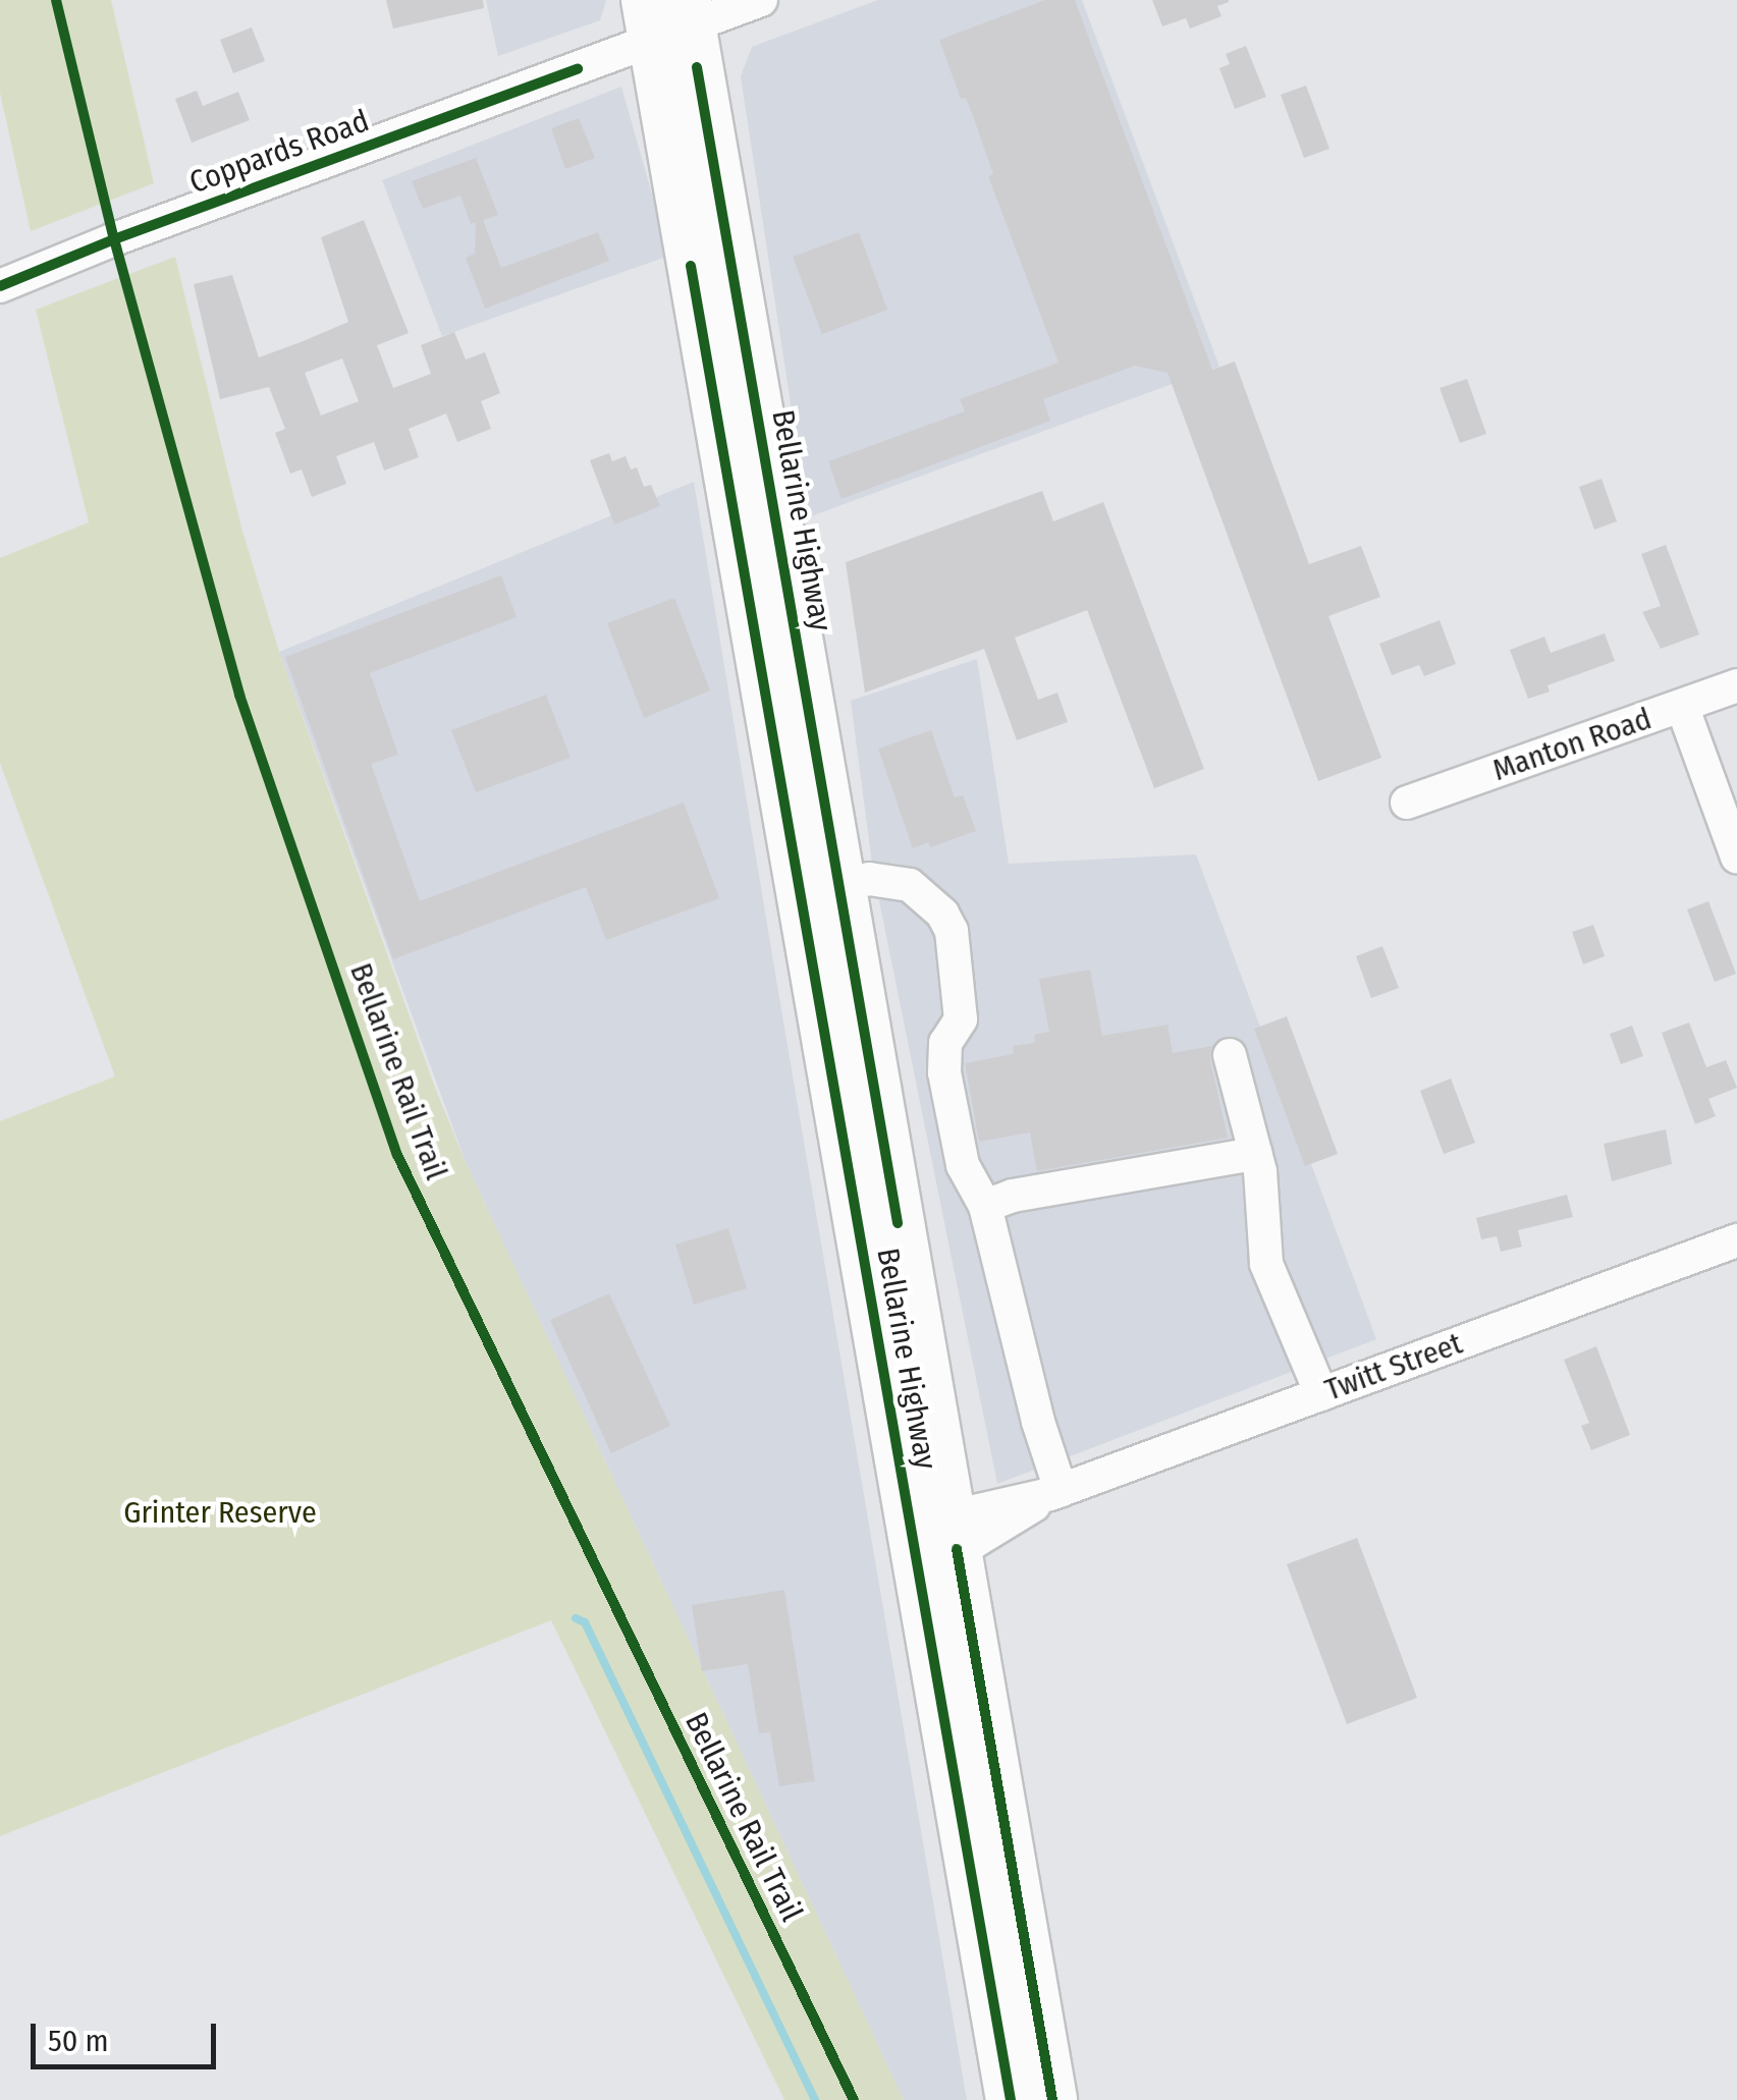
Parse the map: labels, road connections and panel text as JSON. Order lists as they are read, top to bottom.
{
  "streets": {
    "highway": ["Bellarine Highway"],
    "street": ["Coppards Road", "Manton Road", "Twitt Street"],
    "cycle path": ["Bellarine Rail Trail"]
  },
  "crossings": [
    ["Coppards Road", "Bellarine Highway"],
    ["Bellarine Highway", "Twitt Street"]
  ],
  "parks": ["Grinter Reserve"],
  "scale_bar": "50 m"
}
